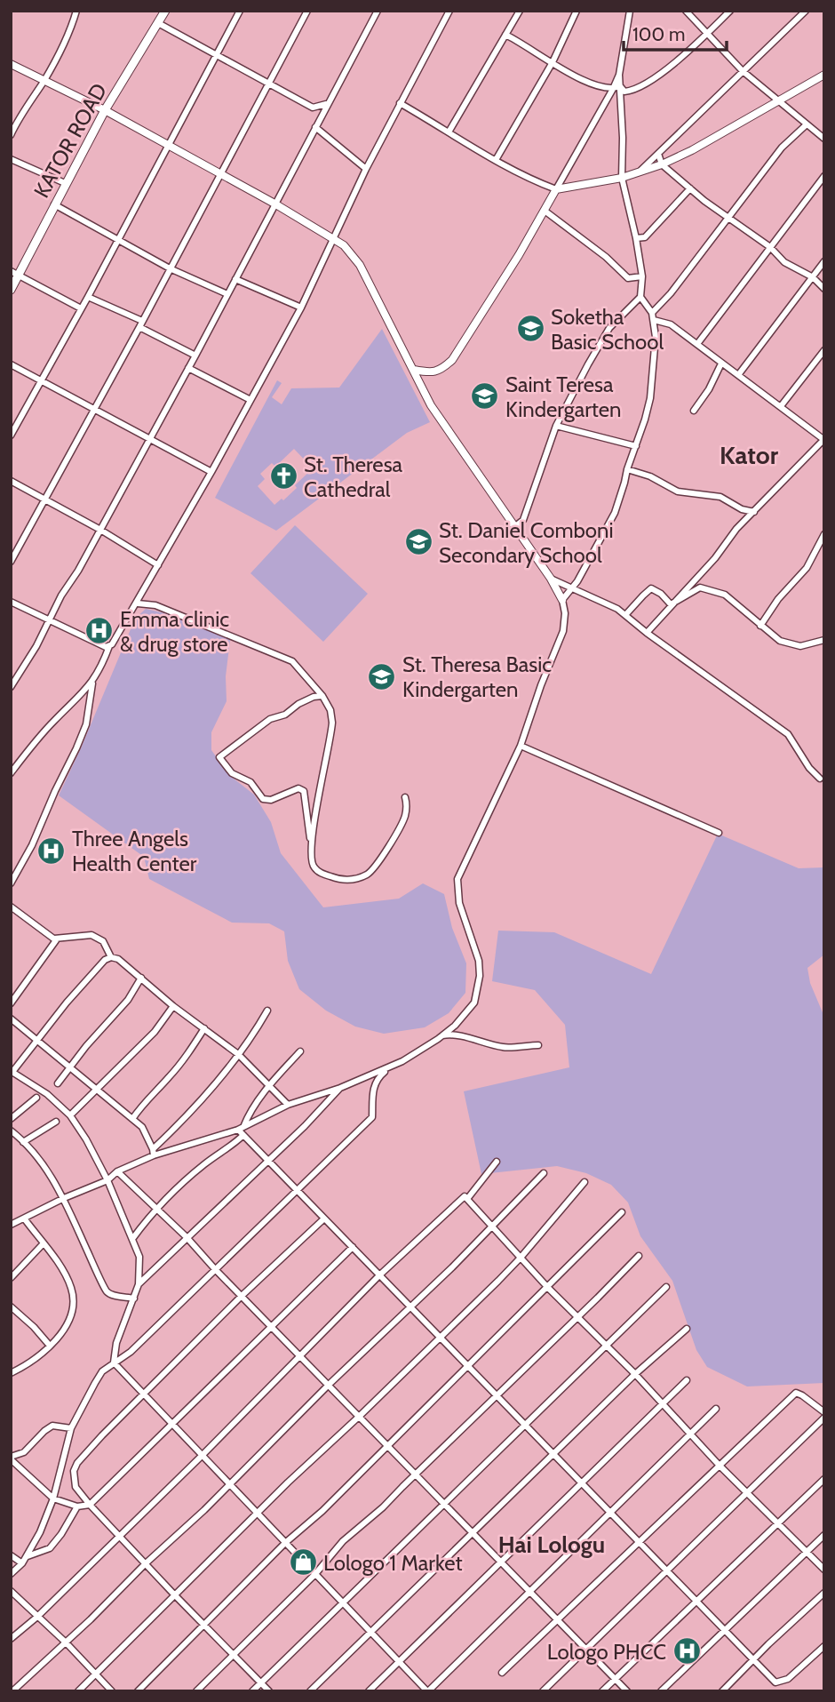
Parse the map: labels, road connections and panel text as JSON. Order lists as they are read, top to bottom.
{
  "streets": {
    "main road": ["KATOR ROAD"]
  },
  "districts": ["Kator", "Hai Lologu"],
  "places": {
    "school or university": [
      "Soketha Basic School",
      "Saint Teresa Kindergarten",
      "St. Daniel Comboni Secondary School",
      "St. Theresa Basic Kindergarten"
    ],
    "church": ["St. Theresa Cathedral"],
    "hospital": ["Emma clinic & drug store", "Three Angels Health Center", "Lologo PHCC"],
    "shop": ["Lologo 1 Market"]
  },
  "scale_bar": "100 m"
}
